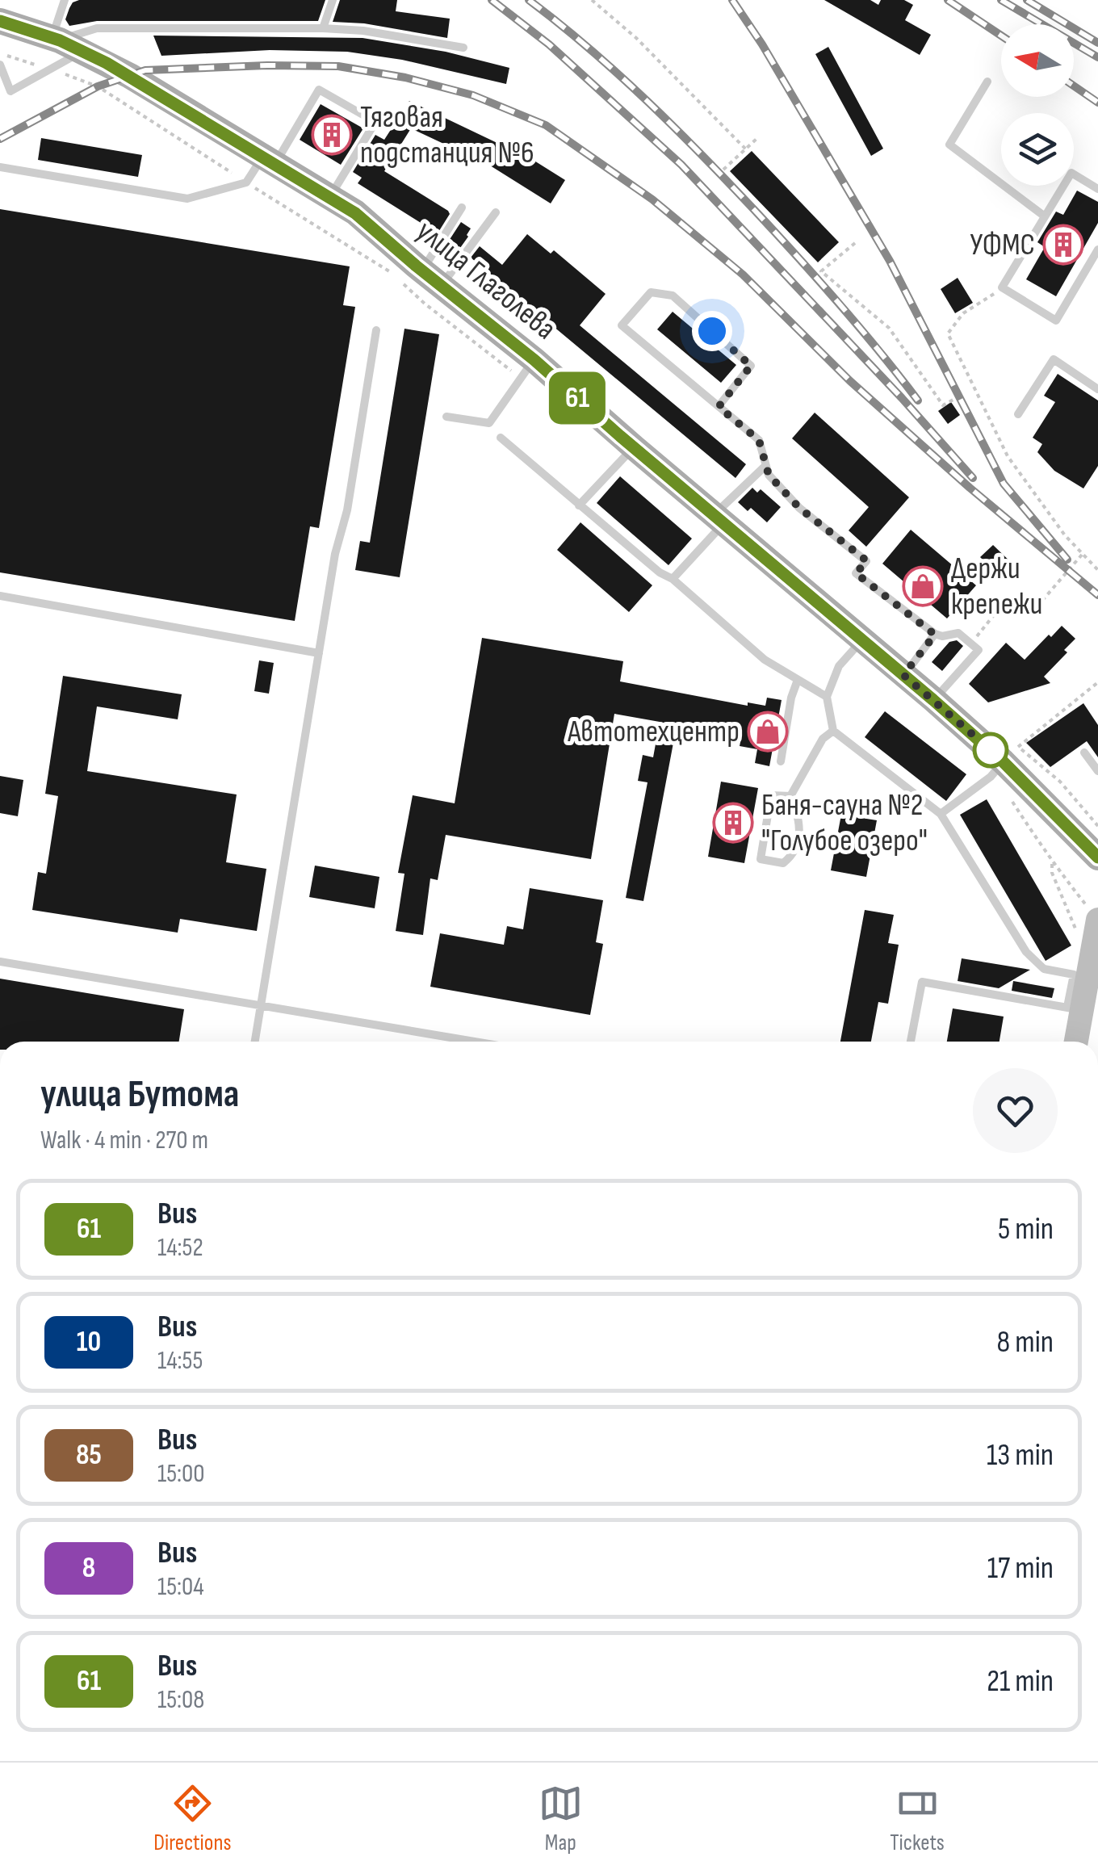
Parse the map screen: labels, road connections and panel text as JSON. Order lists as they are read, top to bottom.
{
  "streets": {
    "main road": ["улица Глаголева"]
  },
  "places": {
    "building": ["Тяговая подстанция №6", "УФМС", "Баня-сауна №2 \"Голубое озеро\""],
    "shop": ["Держи крепежи", "Автотехцентр"]
  },
  "lines": ["bus line 61"],
  "north": "left",
  "page": {
    "on_map": "61",
    "heading": ["улица Бутома", "Walk · 4 min · 270 m"],
    "list": [
      {
        "mark": "61",
        "name": "Bus",
        "note": "14:52",
        "value": "5 min"
      },
      {
        "mark": "10",
        "name": "Bus",
        "note": "14:55",
        "value": "8 min"
      },
      {
        "mark": "85",
        "name": "Bus",
        "note": "15:00",
        "value": "13 min"
      },
      {
        "mark": "8",
        "name": "Bus",
        "note": "15:04",
        "value": "17 min"
      },
      {
        "mark": "61",
        "name": "Bus",
        "note": "15:08",
        "value": "21 min"
      }
    ],
    "tabs": ["Directions", "Map", "Tickets"]
  }
}
